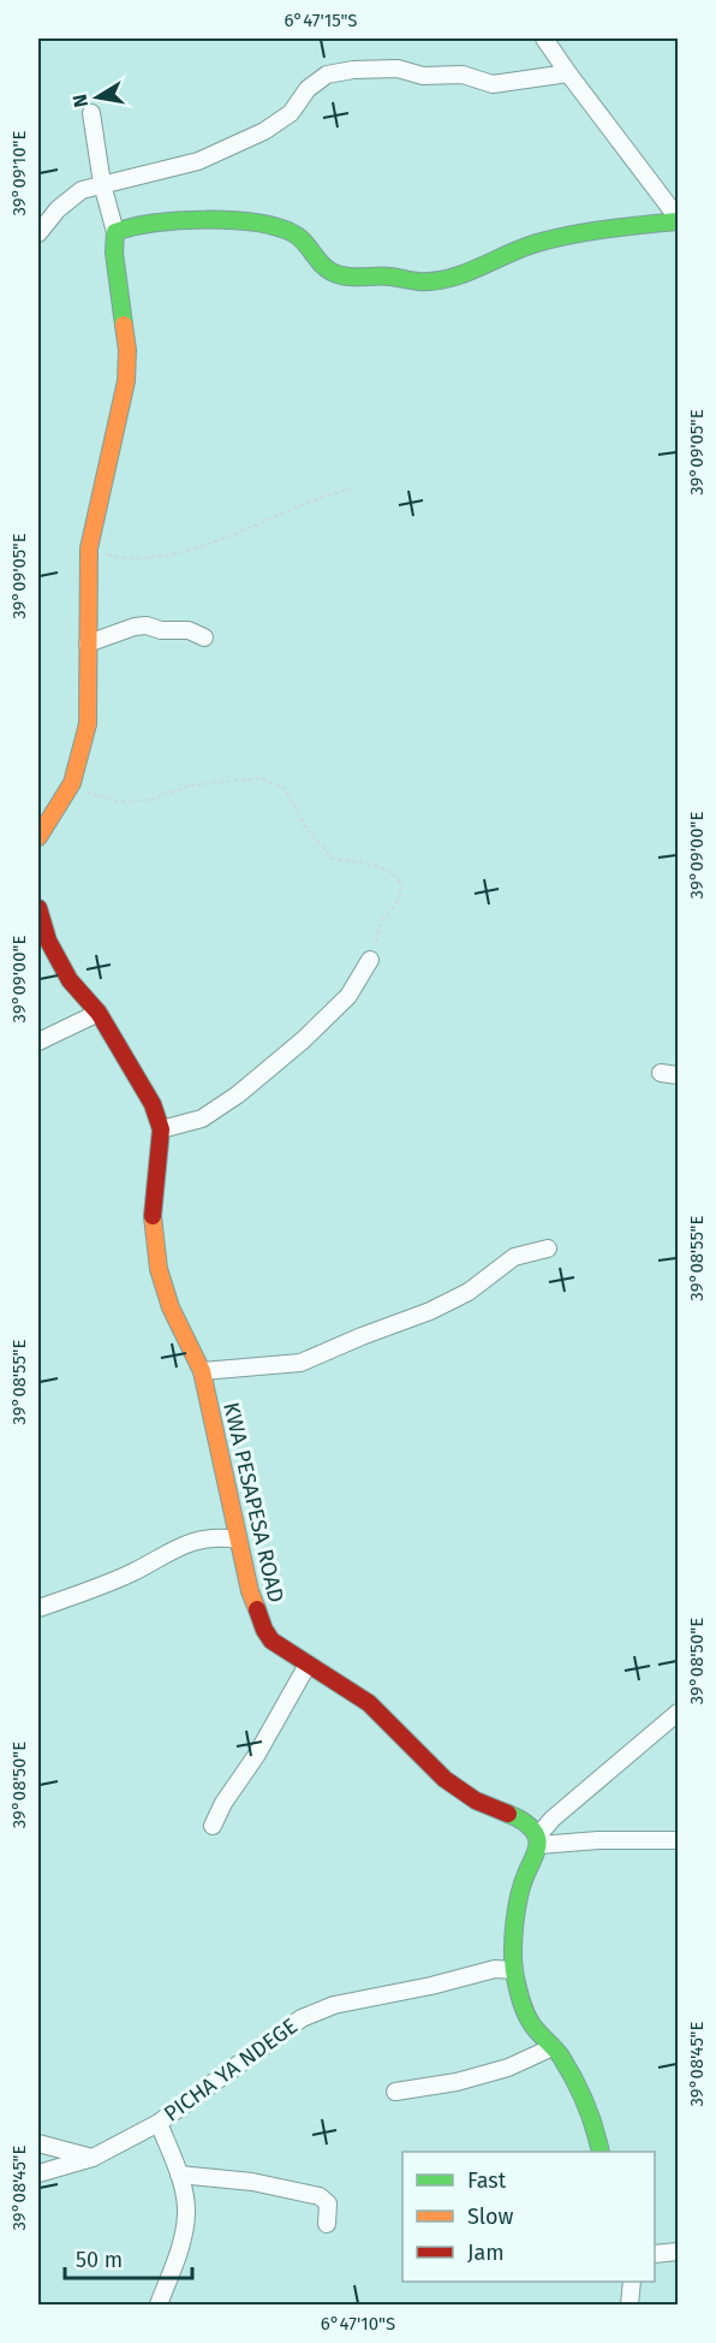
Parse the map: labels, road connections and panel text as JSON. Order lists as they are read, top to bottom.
{
  "streets": {
    "street": ["KWA PESAPESA ROAD", "PICHA YA NDEGE"]
  },
  "legend": ["Fast", "Slow", "Jam"],
  "scale_bar": "50 m",
  "north": "left",
  "coordinates": [
    "6°47'15\"S",
    "39°09'10\"E",
    "39°09'05\"E",
    "39°09'00\"E",
    "39°08'55\"E",
    "39°08'50\"E",
    "39°08'45\"E",
    "6°47'10\"S"
  ]
}
